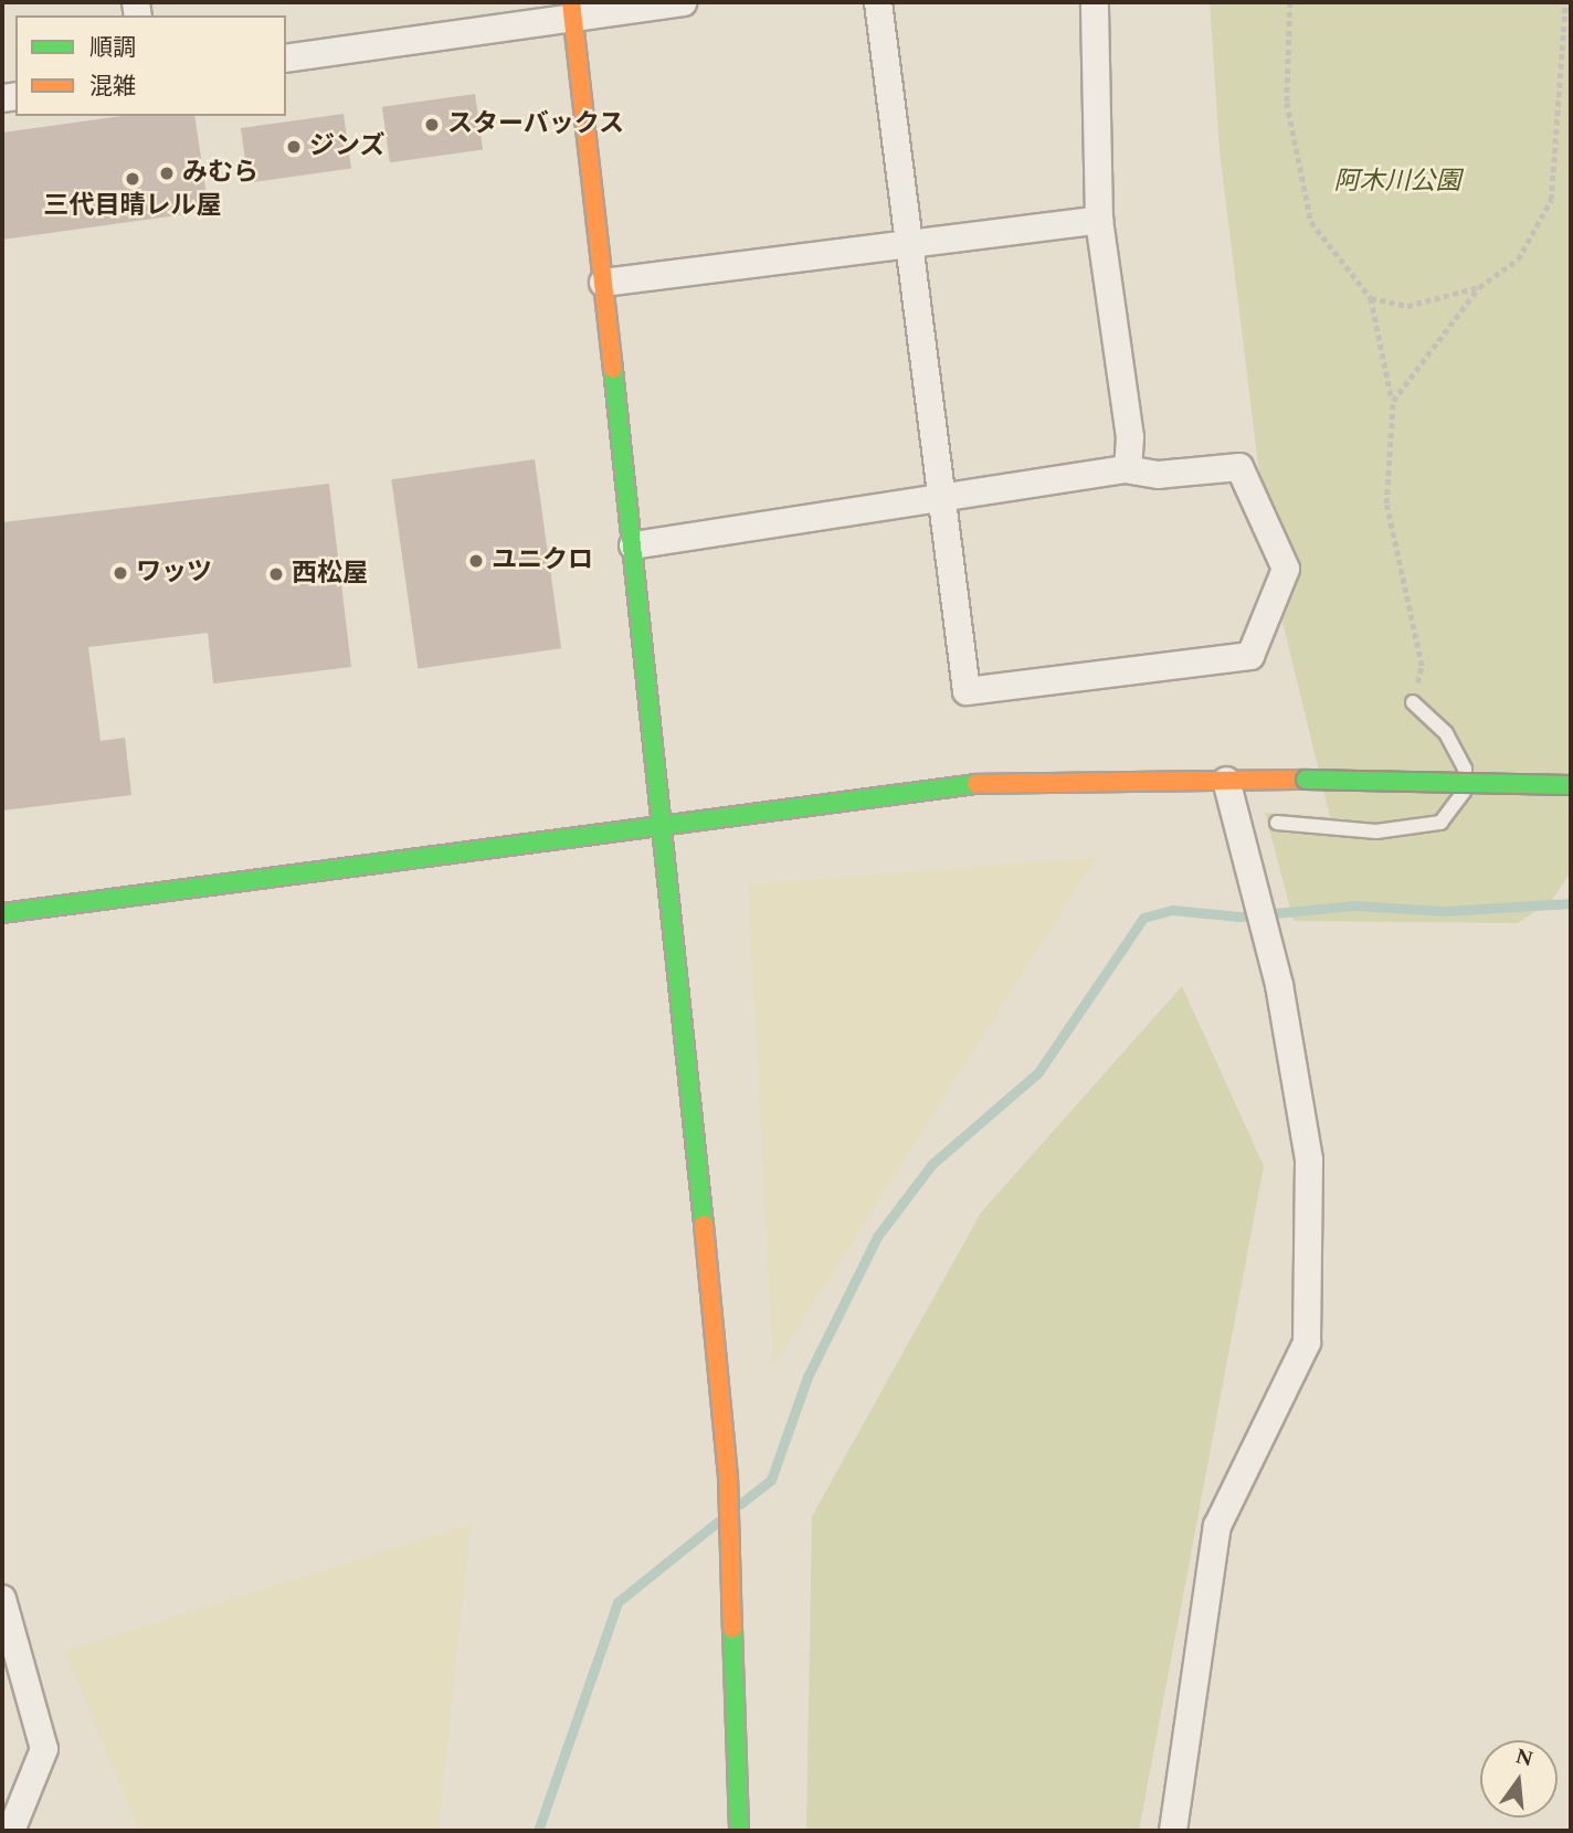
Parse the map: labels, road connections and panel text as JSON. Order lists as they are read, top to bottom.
{
  "parks": ["阿木川公園"],
  "places": [
    "スターバックス",
    "ジンズ",
    "みむら",
    "三代目晴レル屋",
    "ユニクロ",
    "ワッツ",
    "西松屋"
  ],
  "legend": ["順調", "混雑"],
  "north": "top"
}
